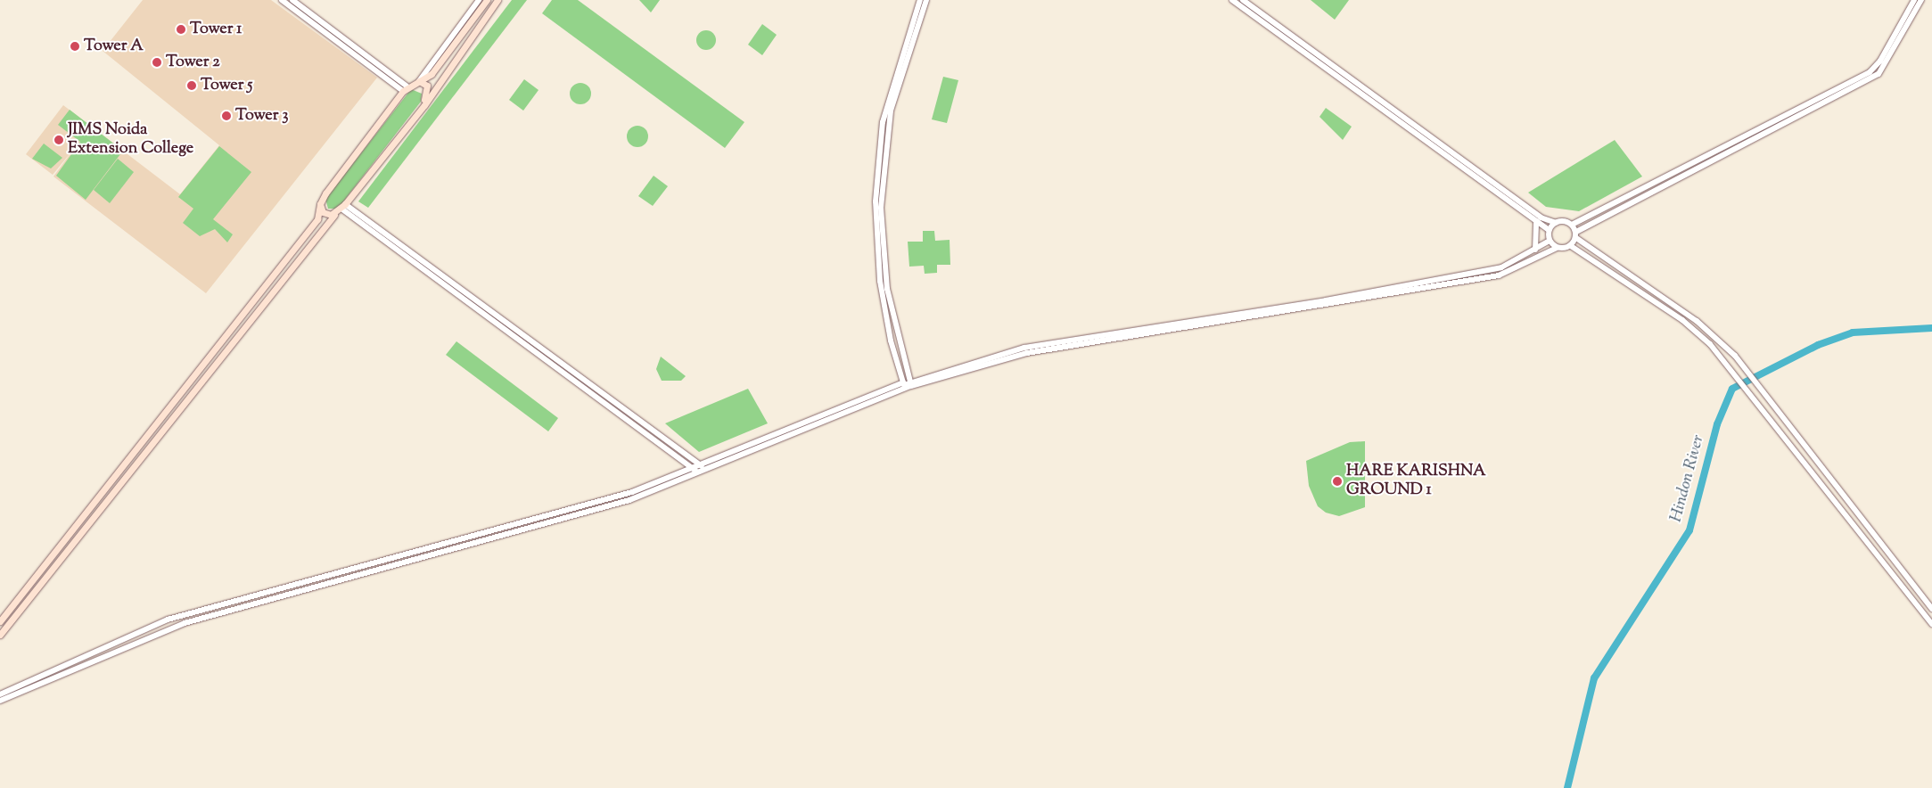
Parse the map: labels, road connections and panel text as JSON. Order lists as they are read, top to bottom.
{
  "water": ["Hindon River"],
  "places": [
    "Tower 1",
    "Tower A",
    "Tower 2",
    "Tower 5",
    "Tower 3",
    "JIMS Noida Extension College",
    "HARE KARISHNA GROUND 1"
  ]
}
